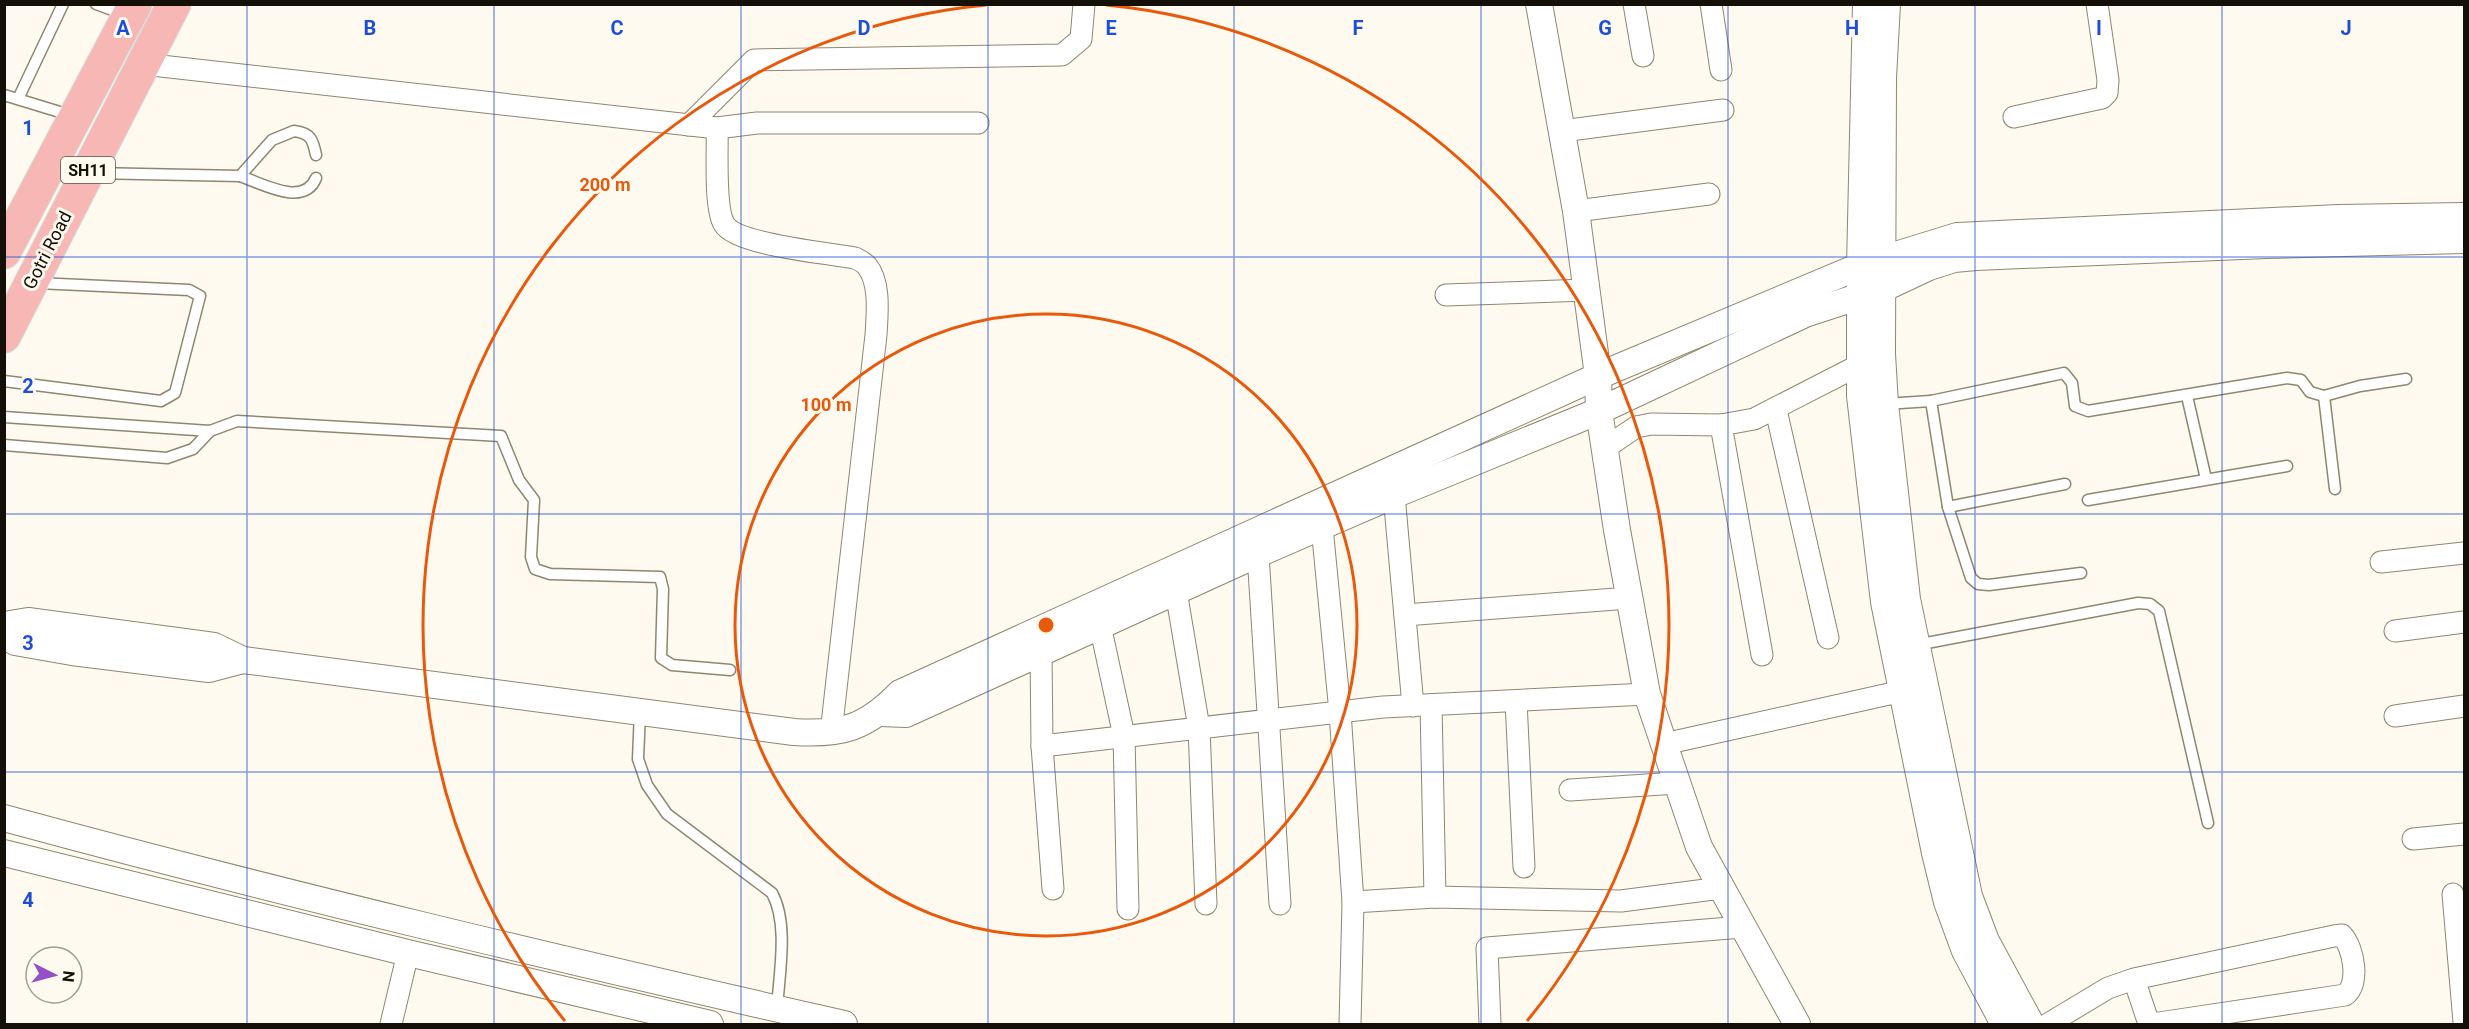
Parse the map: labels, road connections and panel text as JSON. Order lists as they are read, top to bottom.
{
  "streets": {
    "main road": ["SH11", "Gotri Road"]
  },
  "north": "right",
  "grid": {
    "columns": [
      "A",
      "B",
      "C",
      "D",
      "E",
      "F",
      "G",
      "H",
      "I",
      "J"
    ],
    "rows": [
      "1",
      "2",
      "3",
      "4"
    ]
  },
  "rings": ["200 m", "100 m"]
}
